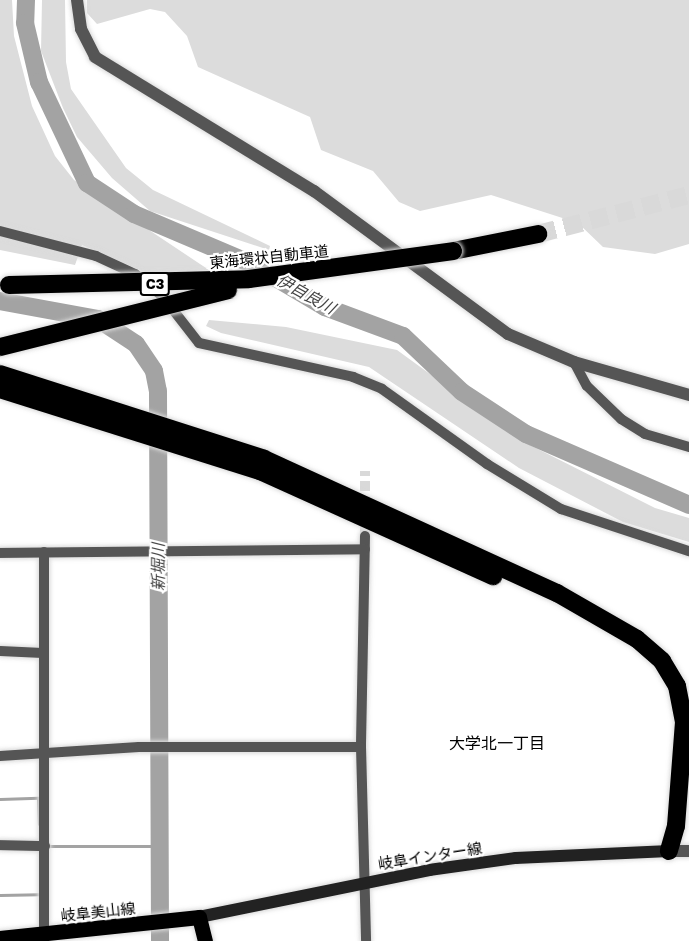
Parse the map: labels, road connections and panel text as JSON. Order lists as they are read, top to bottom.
{
  "streets": {
    "highway": ["東海環状自動車道", "C3"],
    "main road": ["岐阜インター線", "岐阜美山線"]
  },
  "crossings": [
    ["岐阜インター線", "岐阜美山線"]
  ],
  "districts": ["大学北一丁目"],
  "water": ["伊自良川", "新堀川"]
}
